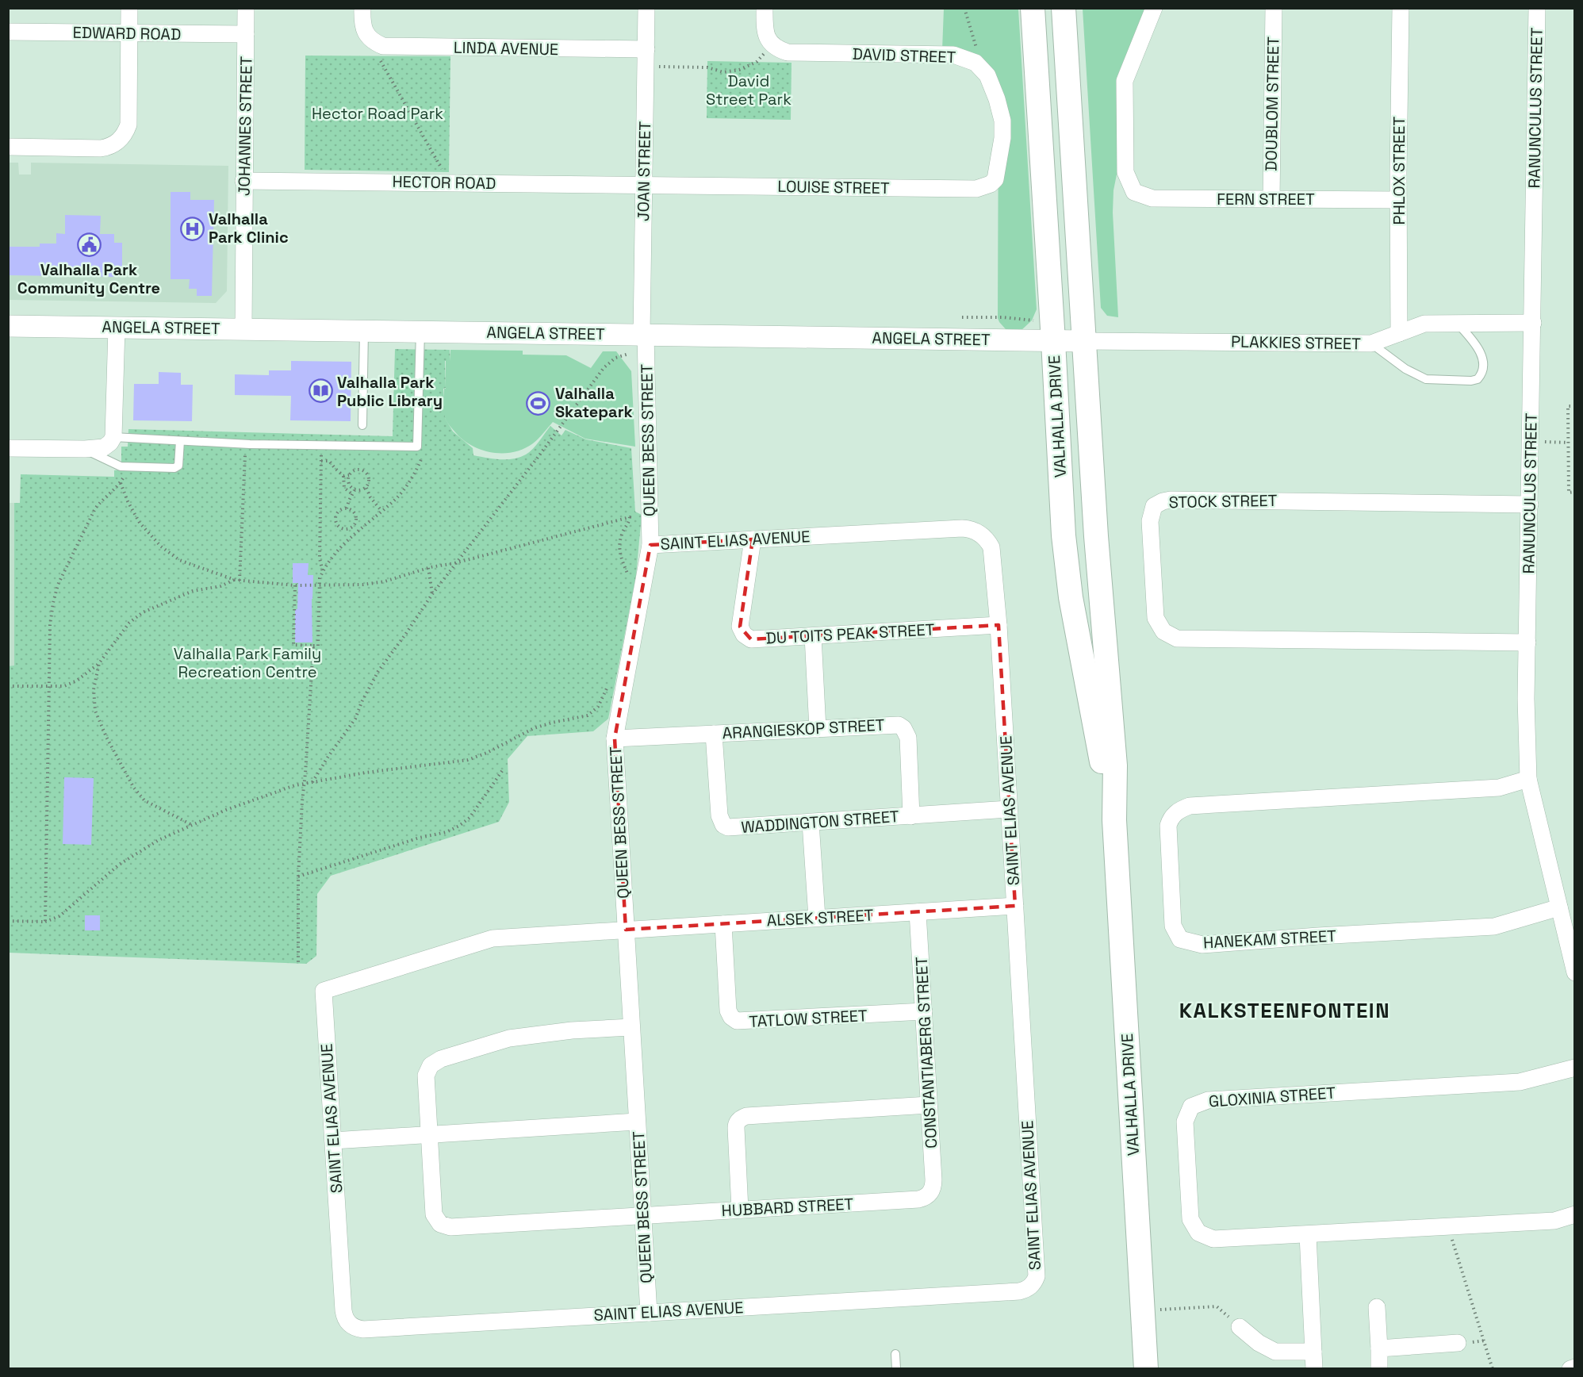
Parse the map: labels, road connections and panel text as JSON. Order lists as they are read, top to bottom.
{
  "streets": {
    "main road": ["VALHALLA DRIVE"],
    "street": [
      "EDWARD ROAD",
      "LINDA AVENUE",
      "DAVID STREET",
      "DOUBLOM STREET",
      "RANUNCULUS STREET",
      "JOHANNES STREET",
      "PHLOX STREET",
      "JOAN STREET",
      "HECTOR ROAD",
      "LOUISE STREET",
      "FERN STREET",
      "ANGELA STREET",
      "PLAKKIES STREET",
      "QUEEN BESS STREET",
      "STOCK STREET",
      "SAINT ELIAS AVENUE",
      "DU TOITS PEAK STREET",
      "ARANGIESKOP STREET",
      "WADDINGTON STREET",
      "ALSEK STREET",
      "HANEKAM STREET",
      "TATLOW STREET",
      "CONSTANTIABERG STREET",
      "GLOXINIA STREET",
      "HUBBARD STREET"
    ]
  },
  "crossings": [
    ["EDWARD ROAD", "JOHANNES STREET"],
    ["LINDA AVENUE", "JOAN STREET"],
    ["DAVID STREET", "LOUISE STREET"],
    ["DOUBLOM STREET", "FERN STREET"],
    ["RANUNCULUS STREET", "PLAKKIES STREET"],
    ["RANUNCULUS STREET", "STOCK STREET"],
    ["RANUNCULUS STREET", "HANEKAM STREET"],
    ["JOHANNES STREET", "HECTOR ROAD"],
    ["JOHANNES STREET", "ANGELA STREET"],
    ["PHLOX STREET", "FERN STREET"],
    ["PHLOX STREET", "PLAKKIES STREET"],
    ["JOAN STREET", "HECTOR ROAD"],
    ["JOAN STREET", "LOUISE STREET"],
    ["JOAN STREET", "ANGELA STREET"],
    ["JOAN STREET", "QUEEN BESS STREET"],
    ["HECTOR ROAD", "LOUISE STREET"],
    ["ANGELA STREET", "PLAKKIES STREET"],
    ["ANGELA STREET", "VALHALLA DRIVE"],
    ["ANGELA STREET", "QUEEN BESS STREET"],
    ["PLAKKIES STREET", "VALHALLA DRIVE"],
    ["QUEEN BESS STREET", "SAINT ELIAS AVENUE"],
    ["QUEEN BESS STREET", "ARANGIESKOP STREET"],
    ["QUEEN BESS STREET", "ALSEK STREET"],
    ["QUEEN BESS STREET", "HUBBARD STREET"],
    ["SAINT ELIAS AVENUE", "DU TOITS PEAK STREET"],
    ["SAINT ELIAS AVENUE", "WADDINGTON STREET"],
    ["SAINT ELIAS AVENUE", "ALSEK STREET"],
    ["ARANGIESKOP STREET", "WADDINGTON STREET"],
    ["ALSEK STREET", "TATLOW STREET"],
    ["ALSEK STREET", "CONSTANTIABERG STREET"],
    ["TATLOW STREET", "CONSTANTIABERG STREET"],
    ["CONSTANTIABERG STREET", "HUBBARD STREET"]
  ],
  "districts": ["KALKSTEENFONTEIN"],
  "parks": ["David Street Park", "Hector Road Park", "Valhalla Park Family Recreation Centre"],
  "places": {
    "hospital": ["Valhalla Park Clinic"],
    "public building": ["Valhalla Park Community Centre"],
    "library": ["Valhalla Park Public Library"],
    "sports": ["Valhalla Skatepark"]
  }
}
